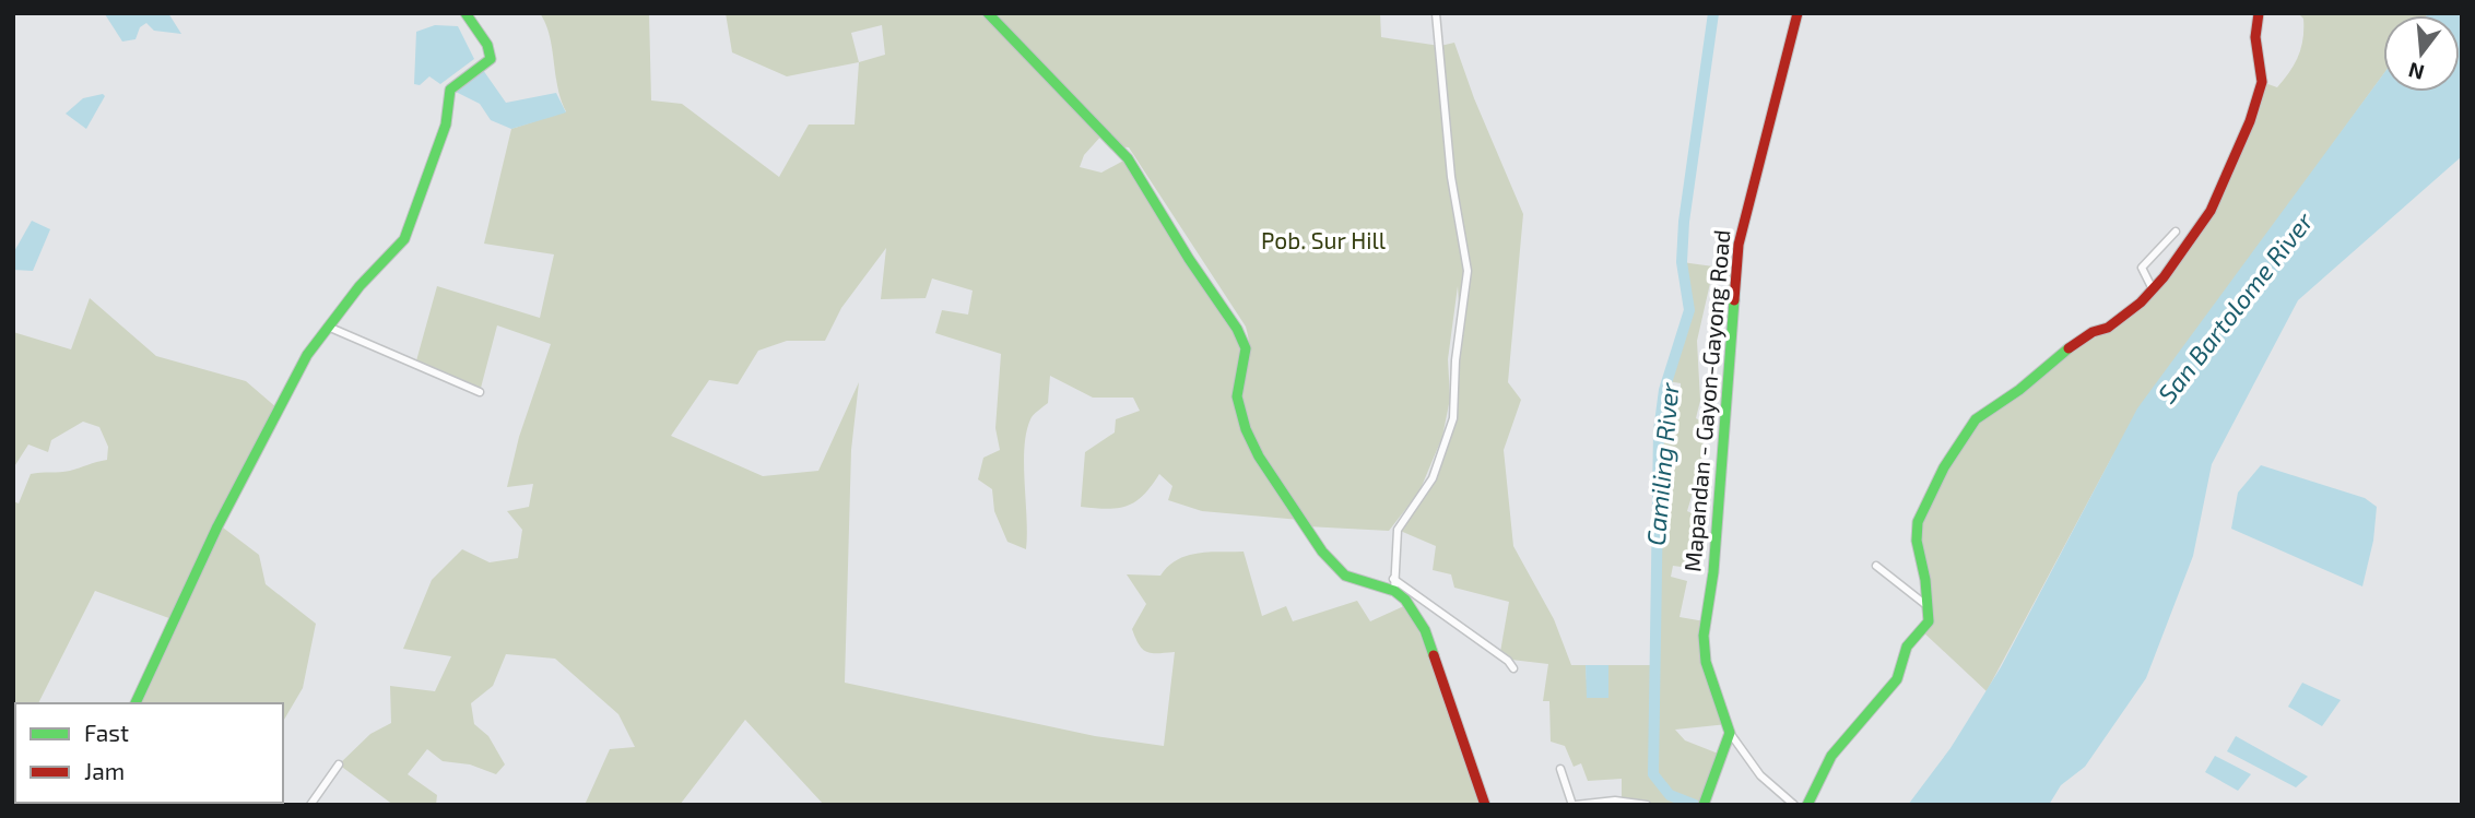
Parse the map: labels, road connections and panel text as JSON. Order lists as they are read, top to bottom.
{
  "streets": {
    "street": ["Mapandan - Gayon-Gayong Road"]
  },
  "water": ["San Bartolome River", "Camiling River"],
  "parks": ["Pob. Sur Hill"],
  "legend": ["Fast", "Jam"],
  "north": "bottom"
}
